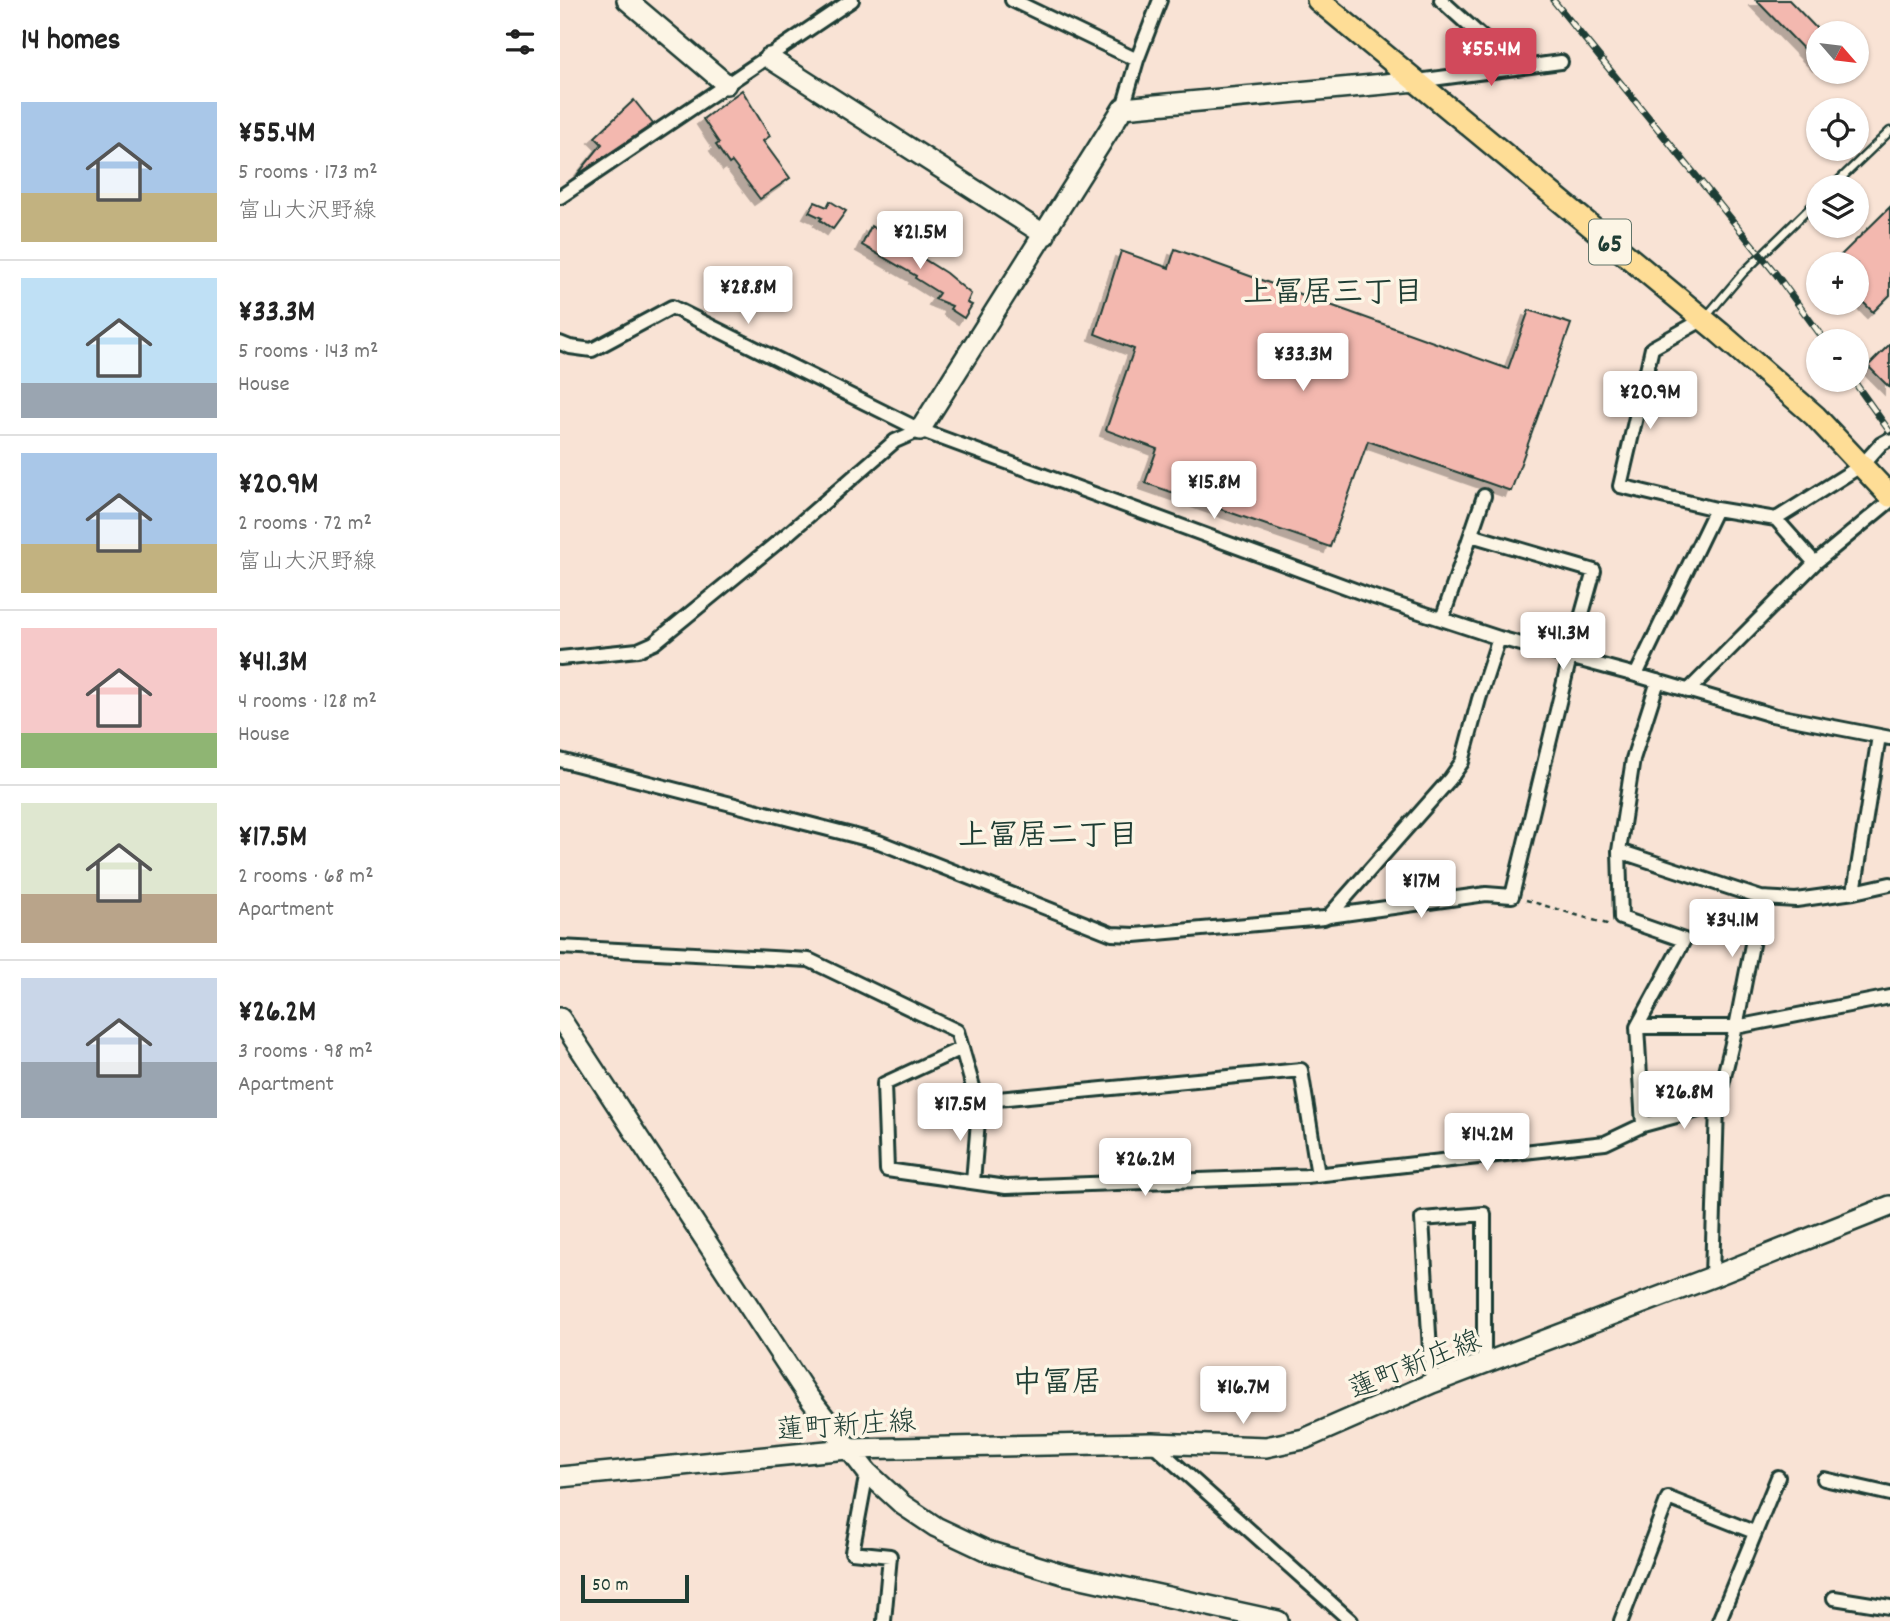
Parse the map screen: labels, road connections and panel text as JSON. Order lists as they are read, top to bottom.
{
  "streets": {
    "main road": ["65"],
    "street": ["蓮町新庄線"]
  },
  "districts": ["上冨居三丁目", "上冨居二丁目", "中冨居"],
  "scale_bar": "50 m",
  "north": "bottom right",
  "page": {
    "heading": "14 homes",
    "map_buttons": ["+", "−"],
    "price": [
      "¥55.4M",
      "¥21.5M",
      "¥28.8M",
      "¥33.3M",
      "¥20.9M",
      "¥15.8M",
      "¥41.3M",
      "¥17M",
      "¥34.1M",
      "¥26.8M",
      "¥17.5M",
      "¥14.2M",
      "¥26.2M",
      "¥16.7M"
    ],
    "list": [
      {
        "name": "¥55.4M",
        "note": "5 rooms · 173 m² · 富山大沢野線"
      },
      {
        "name": "¥33.3M",
        "note": "5 rooms · 143 m² · House"
      },
      {
        "name": "¥20.9M",
        "note": "2 rooms · 72 m² · 富山大沢野線"
      },
      {
        "name": "¥41.3M",
        "note": "4 rooms · 128 m² · House"
      },
      {
        "name": "¥17.5M",
        "note": "2 rooms · 68 m² · Apartment"
      },
      {
        "name": "¥26.2M",
        "note": "3 rooms · 98 m² · Apartment"
      }
    ],
    "scale": "50 m"
  }
}
